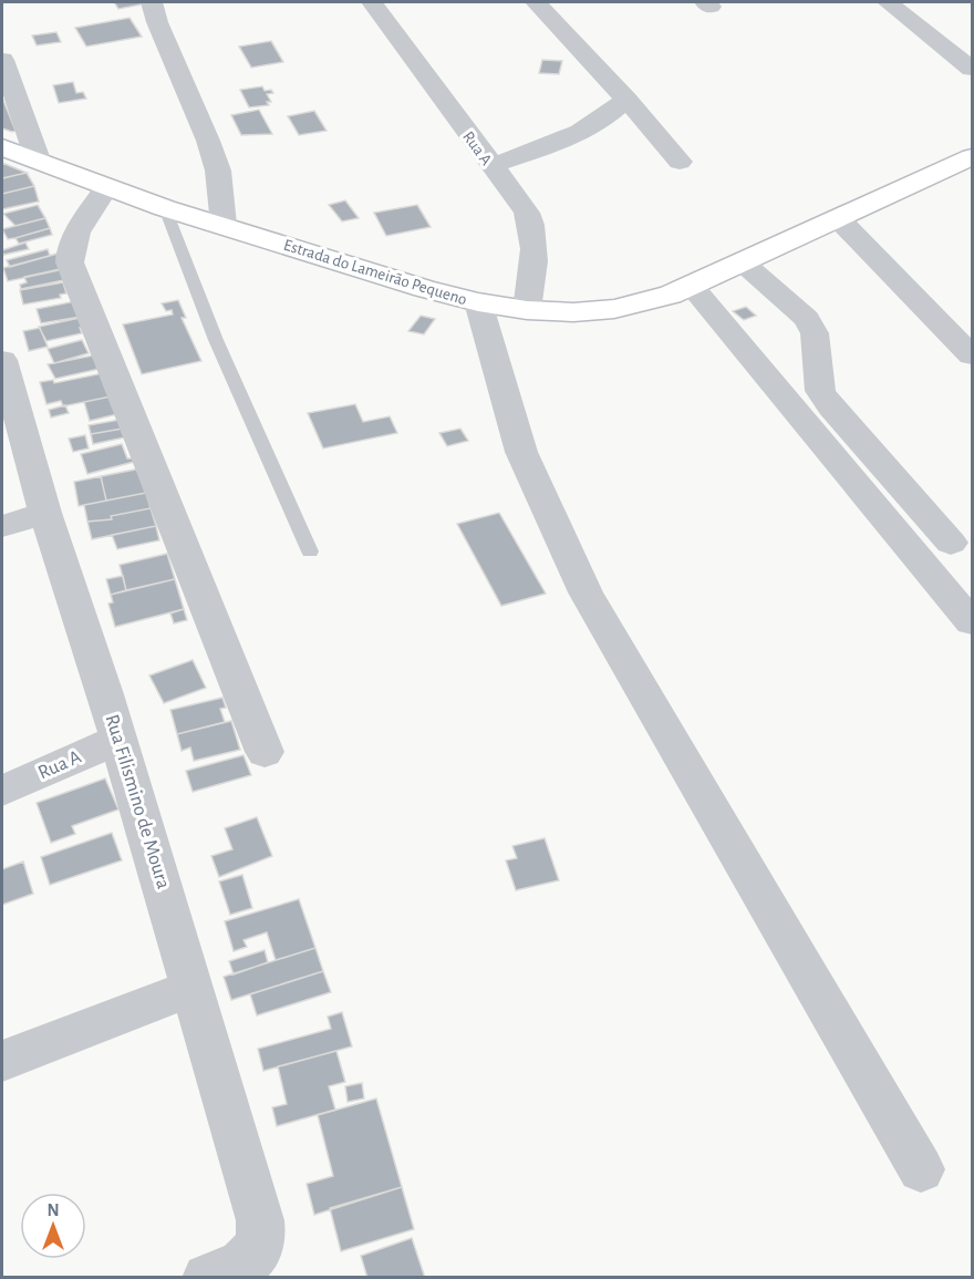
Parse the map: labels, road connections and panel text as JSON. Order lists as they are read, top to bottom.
{
  "streets": {
    "street": ["Rua A", "Estrada do Lameirão Pequeno", "Rua Filismino de Moura"]
  },
  "crossings": [
    ["Rua A", "Estrada do Lameirão Pequeno"],
    ["Rua A", "Rua Filismino de Moura"]
  ],
  "north": "top"
}
